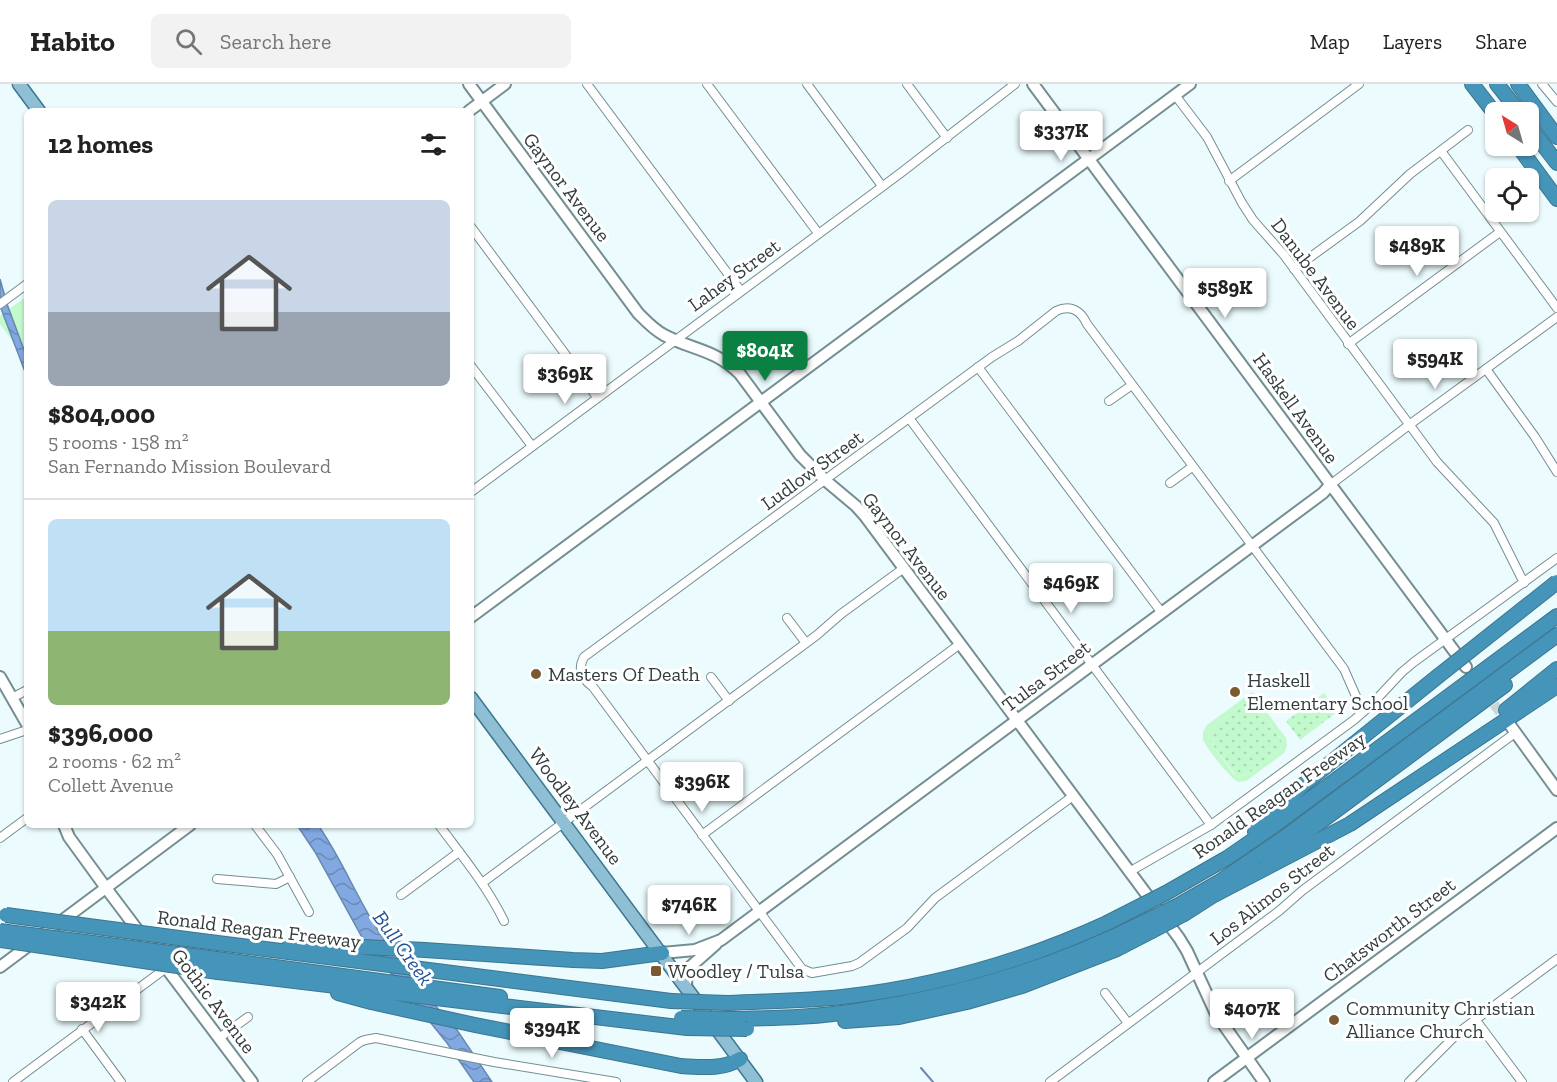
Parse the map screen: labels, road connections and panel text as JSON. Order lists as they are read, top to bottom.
{
  "streets": {
    "highway": ["Ronald Reagan Freeway"],
    "main road": ["Woodley Avenue"],
    "street": [
      "Gaynor Avenue",
      "Danube Avenue",
      "Lahey Street",
      "Haskell Avenue",
      "Ludlow Street",
      "Tulsa Street",
      "Los Alimos Street",
      "Chatsworth Street",
      "Gothic Avenue"
    ]
  },
  "crossings": [
    ["Gaynor Avenue", "Lahey Street"],
    ["Gaynor Avenue", "Ludlow Street"],
    ["Gaynor Avenue", "Tulsa Street"],
    ["Gaynor Avenue", "Los Alimos Street"],
    ["Gaynor Avenue", "Chatsworth Street"],
    ["Danube Avenue", "Tulsa Street"],
    ["Haskell Avenue", "Tulsa Street"],
    ["Tulsa Street", "Woodley Avenue"]
  ],
  "water": ["Bull Creek"],
  "places": {
    "other": ["Masters Of Death", "Haskell Elementary School", "Community Christian Alliance Church"],
    "transit": ["Woodley / Tulsa"]
  },
  "north": "top left",
  "page": {
    "header": "Habito",
    "search": "Search here",
    "nav": ["Map", "Layers", "Share"],
    "heading": "12 homes",
    "price": [
      "$337K",
      "$489K",
      "$589K",
      "$804K",
      "$594K",
      "$369K",
      "$469K",
      "$396K",
      "$746K",
      "$342K",
      "$407K",
      "$394K"
    ],
    "list": [
      {
        "name": "$804,000",
        "note": "5 rooms · 158 m² · San Fernando Mission Boulevard"
      },
      {
        "name": "$396,000",
        "note": "2 rooms · 62 m² · Collett Avenue"
      }
    ]
  }
}
